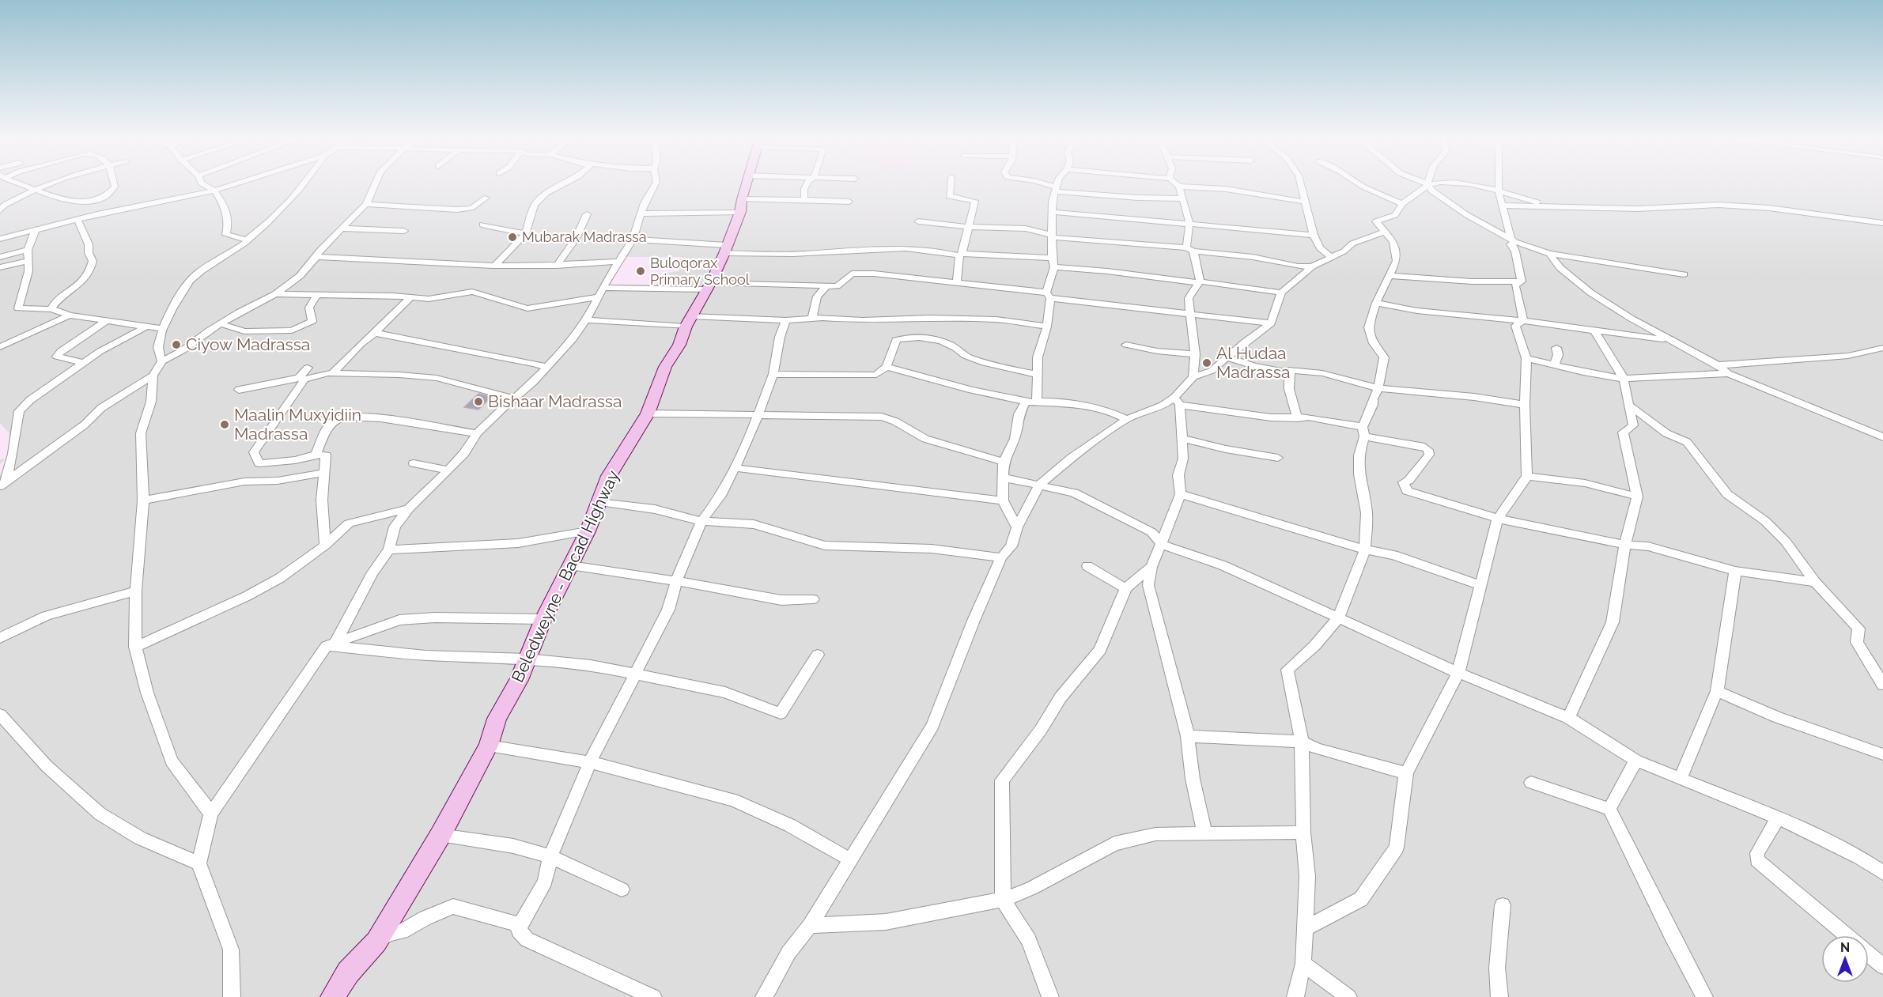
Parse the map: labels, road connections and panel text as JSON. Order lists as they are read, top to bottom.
{
  "streets": {
    "street": ["Beledweyne - Bacad Highway"]
  },
  "places": [
    "Mubarak Madrassa",
    "Buloqorax Primary School",
    "Ciyow Madrassa",
    "Al Hudaa Madrassa",
    "Bishaar Madrassa",
    "Maalin Muxyidiin Madrassa"
  ],
  "north": "top"
}
